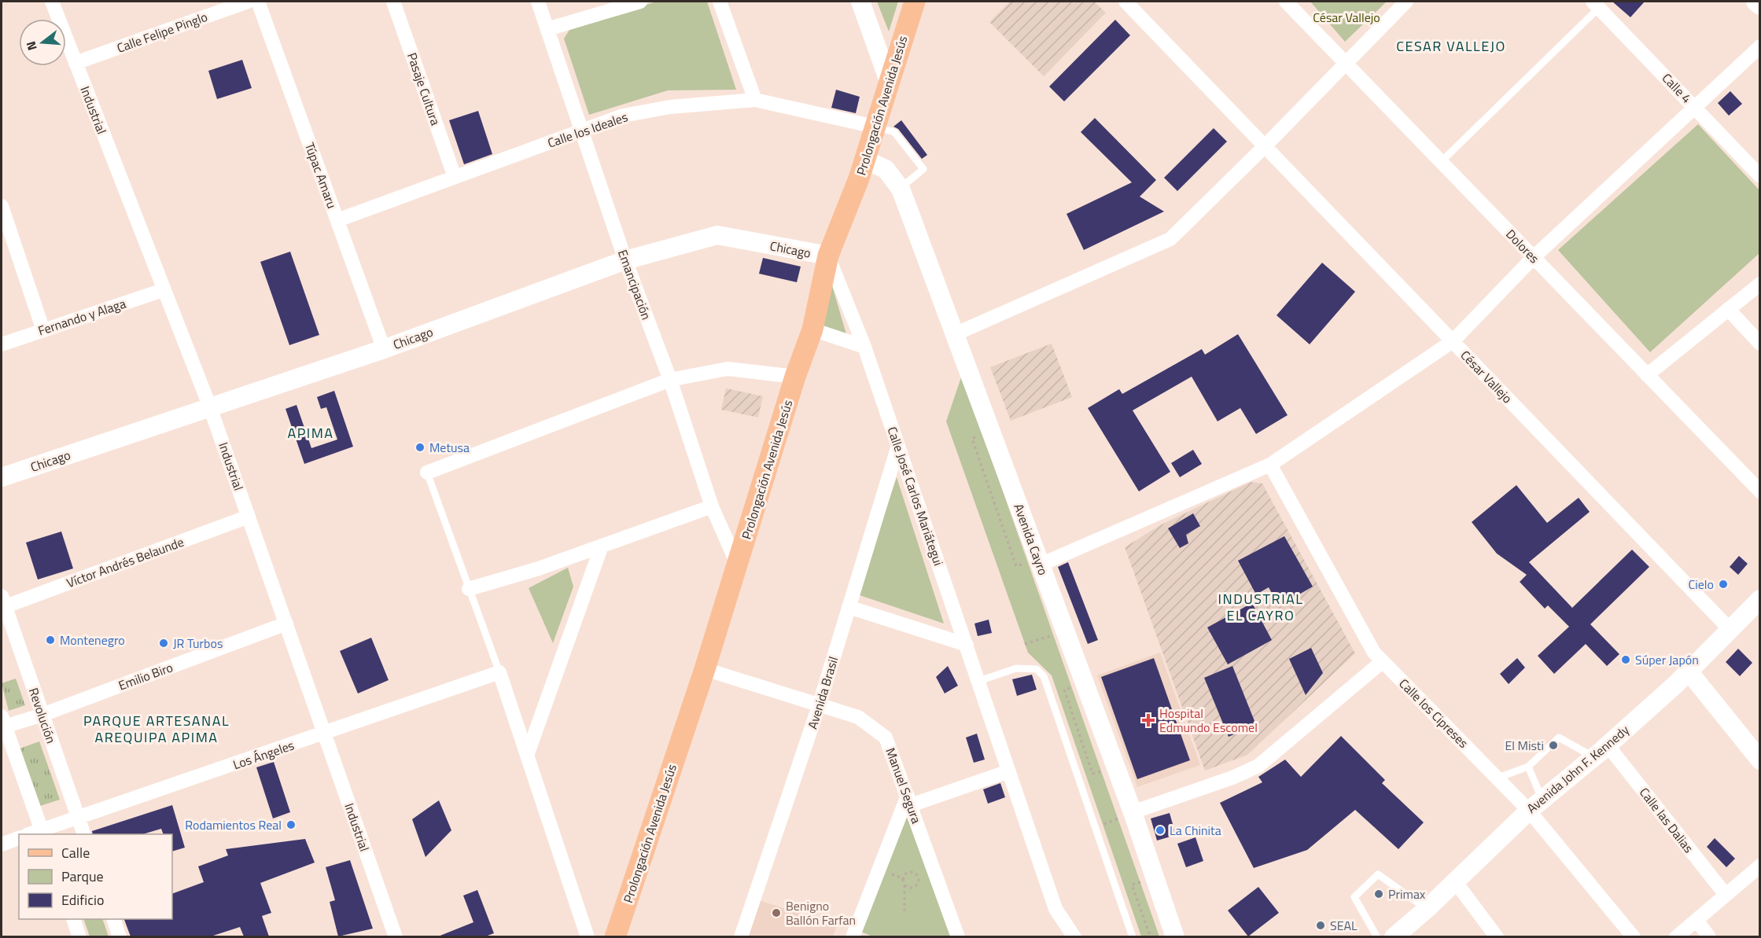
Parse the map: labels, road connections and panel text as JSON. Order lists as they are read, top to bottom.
{
  "streets": {
    "main road": [
      "Prolongación Avenida Jesús",
      "Chicago",
      "Avenida Cayro",
      "Avenida John F. Kennedy"
    ],
    "street": [
      "Calle Felipe Pinglo",
      "Calle 4",
      "Pasaje Cultura",
      "Industrial",
      "Calle los Ideales",
      "Túpac Amaru",
      "Dolores",
      "Emancipación",
      "Fernando y Alaga",
      "César Vallejo",
      "Calle José Carlos Mariátegui",
      "Víctor Andrés Belaunde",
      "Emilio Biro",
      "Avenida Brasil",
      "Calle los Cipreses",
      "Revolución",
      "Los Ángeles",
      "Manuel Segura",
      "Calle las Dalias"
    ]
  },
  "crossings": [
    ["Calle Felipe Pinglo", "Industrial"],
    ["Pasaje Cultura", "Calle los Ideales"],
    ["Prolongación Avenida Jesús", "Calle los Ideales"],
    ["Prolongación Avenida Jesús", "Chicago"],
    ["Prolongación Avenida Jesús", "Emancipación"],
    ["Prolongación Avenida Jesús", "Calle José Carlos Mariátegui"],
    ["Prolongación Avenida Jesús", "Avenida Cayro"],
    ["Prolongación Avenida Jesús", "Manuel Segura"],
    ["Industrial", "Chicago"],
    ["Industrial", "Fernando y Alaga"],
    ["Industrial", "Víctor Andrés Belaunde"],
    ["Industrial", "Emilio Biro"],
    ["Industrial", "Los Ángeles"],
    ["Calle los Ideales", "Túpac Amaru"],
    ["Calle los Ideales", "Emancipación"],
    ["Túpac Amaru", "Chicago"],
    ["Chicago", "Emancipación"],
    ["Chicago", "Calle José Carlos Mariátegui"],
    ["César Vallejo", "Avenida John F. Kennedy"],
    ["Calle José Carlos Mariátegui", "Avenida Brasil"],
    ["Víctor Andrés Belaunde", "Revolución"],
    ["Emilio Biro", "Revolución"],
    ["Avenida Brasil", "Manuel Segura"],
    ["Calle los Cipreses", "Avenida John F. Kennedy"],
    ["Revolución", "Los Ángeles"],
    ["Avenida John F. Kennedy", "Calle las Dalias"]
  ],
  "districts": [
    "CESAR VALLEJO",
    "APIMA",
    "INDUSTRIAL EL CAYRO",
    "PARQUE ARTESANAL AREQUIPA APIMA"
  ],
  "parks": ["César Vallejo"],
  "places": {
    "other": [
      "Metusa",
      "Cielo",
      "Montenegro",
      "JR Turbos",
      "Súper Japón",
      "El Misti",
      "Rodamientos Real",
      "La Chinita",
      "Primax",
      "Benigno Ballón Farfan",
      "SEAL"
    ],
    "health": ["Hospital Edmundo Escomel"]
  },
  "legend": ["Calle", "Parque", "Edificio"],
  "north": "left"
}
